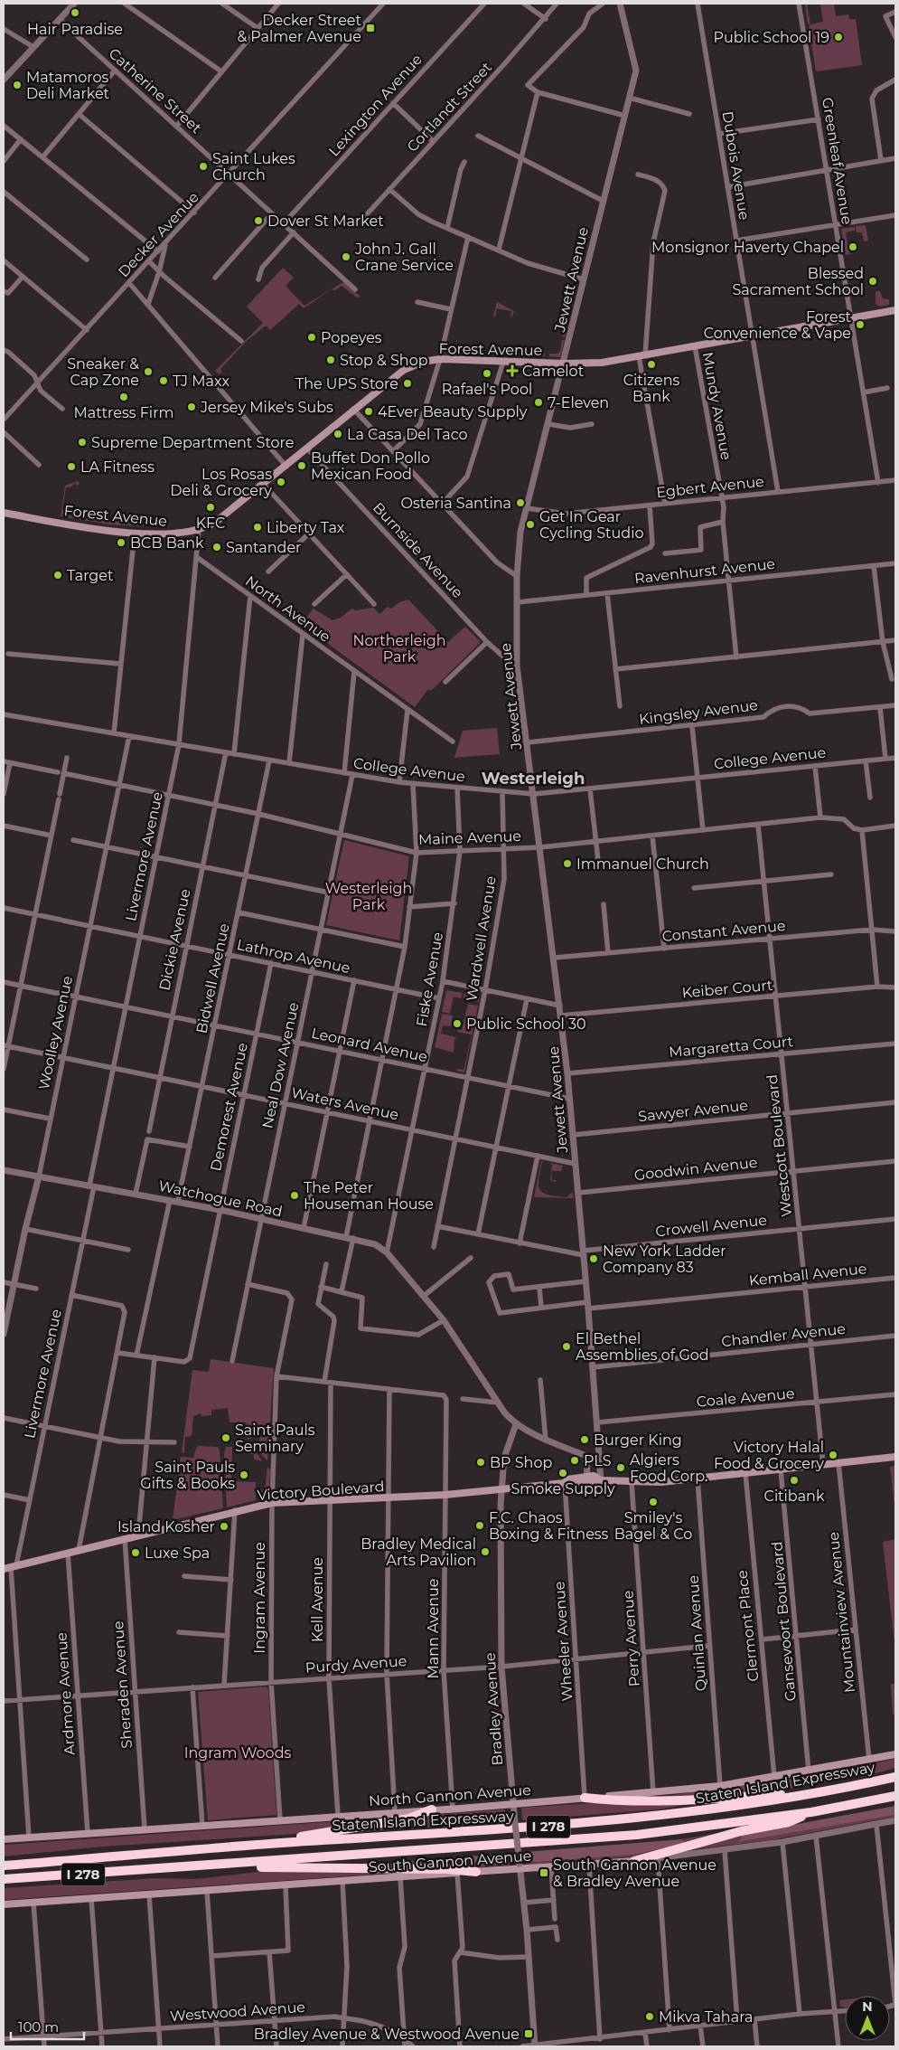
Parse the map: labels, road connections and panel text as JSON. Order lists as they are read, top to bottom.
{
  "streets": {
    "highway": ["Staten Island Expressway", "I 278"],
    "main road": [
      "Forest Avenue",
      "Victory Boulevard",
      "North Gannon Avenue",
      "South Gannon Avenue"
    ],
    "street": [
      "Catherine Street",
      "Lexington Avenue",
      "Cortlandt Street",
      "Greenleaf Avenue",
      "Dubois Avenue",
      "Decker Avenue",
      "Jewett Avenue",
      "Mundy Avenue",
      "Egbert Avenue",
      "Burnside Avenue",
      "Ravenhurst Avenue",
      "North Avenue",
      "Kingsley Avenue",
      "College Avenue",
      "Maine Avenue",
      "Livermore Avenue",
      "Constant Avenue",
      "Wardwell Avenue",
      "Dickie Avenue",
      "Lathrop Avenue",
      "Bidwell Avenue",
      "Fiske Avenue",
      "Keiber Court",
      "Woolley Avenue",
      "Leonard Avenue",
      "Margaretta Court",
      "Neal Dow Avenue",
      "Waters Avenue",
      "Demorest Avenue",
      "Sawyer Avenue",
      "Westcott Boulevard",
      "Goodwin Avenue",
      "Watchogue Road",
      "Crowell Avenue",
      "Kemball Avenue",
      "Chandler Avenue",
      "Coale Avenue",
      "Ingram Avenue",
      "Kell Avenue",
      "Mountainview Avenue",
      "Gansevoort Boulevard",
      "Clermont Place",
      "Mann Avenue",
      "Quinlan Avenue",
      "Perry Avenue",
      "Wheeler Avenue",
      "Purdy Avenue",
      "Sheraden Avenue",
      "Ardmore Avenue",
      "Bradley Avenue",
      "Westwood Avenue"
    ]
  },
  "crossings": [
    ["Catherine Street", "Lexington Avenue"],
    ["Catherine Street", "Decker Avenue"],
    ["Greenleaf Avenue", "Forest Avenue"],
    ["Greenleaf Avenue", "Egbert Avenue"],
    ["Dubois Avenue", "Forest Avenue"],
    ["Dubois Avenue", "Egbert Avenue"],
    ["Jewett Avenue", "Forest Avenue"],
    ["Jewett Avenue", "Egbert Avenue"],
    ["Jewett Avenue", "Burnside Avenue"],
    ["Jewett Avenue", "Ravenhurst Avenue"],
    ["Jewett Avenue", "Kingsley Avenue"],
    ["Jewett Avenue", "College Avenue"],
    ["Jewett Avenue", "Maine Avenue"],
    ["Jewett Avenue", "Constant Avenue"],
    ["Jewett Avenue", "Keiber Court"],
    ["Jewett Avenue", "Leonard Avenue"],
    ["Jewett Avenue", "Margaretta Court"],
    ["Jewett Avenue", "Waters Avenue"],
    ["Jewett Avenue", "Sawyer Avenue"],
    ["Jewett Avenue", "Goodwin Avenue"],
    ["Jewett Avenue", "Crowell Avenue"],
    ["Jewett Avenue", "Kemball Avenue"],
    ["Jewett Avenue", "Chandler Avenue"],
    ["Jewett Avenue", "Coale Avenue"],
    ["Jewett Avenue", "Victory Boulevard"],
    ["Forest Avenue", "Mundy Avenue"],
    ["Forest Avenue", "Burnside Avenue"],
    ["Forest Avenue", "Livermore Avenue"],
    ["Mundy Avenue", "Egbert Avenue"],
    ["Mundy Avenue", "Ravenhurst Avenue"],
    ["North Avenue", "Livermore Avenue"],
    ["College Avenue", "Livermore Avenue"],
    ["College Avenue", "Wardwell Avenue"],
    ["College Avenue", "Dickie Avenue"],
    ["College Avenue", "Bidwell Avenue"],
    ["College Avenue", "Fiske Avenue"],
    ["College Avenue", "Woolley Avenue"],
    ["College Avenue", "Neal Dow Avenue"],
    ["Maine Avenue", "Livermore Avenue"],
    ["Maine Avenue", "Wardwell Avenue"],
    ["Maine Avenue", "Dickie Avenue"],
    ["Maine Avenue", "Bidwell Avenue"],
    ["Maine Avenue", "Fiske Avenue"],
    ["Maine Avenue", "Woolley Avenue"],
    ["Maine Avenue", "Neal Dow Avenue"],
    ["Maine Avenue", "Westcott Boulevard"],
    ["Livermore Avenue", "Lathrop Avenue"],
    ["Livermore Avenue", "Leonard Avenue"],
    ["Livermore Avenue", "Waters Avenue"],
    ["Livermore Avenue", "Watchogue Road"],
    ["Livermore Avenue", "Victory Boulevard"],
    ["Livermore Avenue", "Purdy Avenue"],
    ["Livermore Avenue", "North Gannon Avenue"],
    ["Constant Avenue", "Westcott Boulevard"],
    ["Wardwell Avenue", "Leonard Avenue"],
    ["Wardwell Avenue", "Waters Avenue"],
    ["Wardwell Avenue", "Crowell Avenue"],
    ["Dickie Avenue", "Lathrop Avenue"],
    ["Dickie Avenue", "Leonard Avenue"],
    ["Dickie Avenue", "Waters Avenue"],
    ["Lathrop Avenue", "Bidwell Avenue"],
    ["Lathrop Avenue", "Fiske Avenue"],
    ["Lathrop Avenue", "Woolley Avenue"],
    ["Lathrop Avenue", "Neal Dow Avenue"],
    ["Lathrop Avenue", "Demorest Avenue"],
    ["Bidwell Avenue", "Leonard Avenue"],
    ["Bidwell Avenue", "Waters Avenue"],
    ["Bidwell Avenue", "Watchogue Road"],
    ["Fiske Avenue", "Leonard Avenue"],
    ["Fiske Avenue", "Waters Avenue"],
    ["Fiske Avenue", "Watchogue Road"],
    ["Keiber Court", "Westcott Boulevard"],
    ["Woolley Avenue", "Leonard Avenue"],
    ["Woolley Avenue", "Waters Avenue"],
    ["Woolley Avenue", "Watchogue Road"],
    ["Leonard Avenue", "Neal Dow Avenue"],
    ["Leonard Avenue", "Demorest Avenue"],
    ["Margaretta Court", "Westcott Boulevard"],
    ["Neal Dow Avenue", "Waters Avenue"],
    ["Neal Dow Avenue", "Watchogue Road"],
    ["Neal Dow Avenue", "Ingram Avenue"],
    ["Waters Avenue", "Demorest Avenue"],
    ["Demorest Avenue", "Watchogue Road"],
    ["Sawyer Avenue", "Westcott Boulevard"],
    ["Westcott Boulevard", "Goodwin Avenue"],
    ["Westcott Boulevard", "Crowell Avenue"],
    ["Westcott Boulevard", "Kemball Avenue"],
    ["Westcott Boulevard", "Chandler Avenue"],
    ["Westcott Boulevard", "Coale Avenue"],
    ["Westcott Boulevard", "Victory Boulevard"],
    ["Watchogue Road", "Victory Boulevard"],
    ["Watchogue Road", "Bradley Avenue"],
    ["Victory Boulevard", "Ingram Avenue"],
    ["Victory Boulevard", "Kell Avenue"],
    ["Victory Boulevard", "Mountainview Avenue"],
    ["Victory Boulevard", "Gansevoort Boulevard"],
    ["Victory Boulevard", "Clermont Place"],
    ["Victory Boulevard", "Mann Avenue"],
    ["Victory Boulevard", "Quinlan Avenue"],
    ["Victory Boulevard", "Perry Avenue"],
    ["Victory Boulevard", "Wheeler Avenue"],
    ["Victory Boulevard", "Sheraden Avenue"],
    ["Victory Boulevard", "Ardmore Avenue"],
    ["Victory Boulevard", "Bradley Avenue"],
    ["Ingram Avenue", "Purdy Avenue"],
    ["Ingram Avenue", "North Gannon Avenue"],
    ["Kell Avenue", "Purdy Avenue"],
    ["Kell Avenue", "North Gannon Avenue"],
    ["Mountainview Avenue", "North Gannon Avenue"],
    ["Gansevoort Boulevard", "North Gannon Avenue"],
    ["Clermont Place", "North Gannon Avenue"],
    ["Mann Avenue", "Purdy Avenue"],
    ["Mann Avenue", "North Gannon Avenue"],
    ["Quinlan Avenue", "Purdy Avenue"],
    ["Quinlan Avenue", "North Gannon Avenue"],
    ["Perry Avenue", "Purdy Avenue"],
    ["Perry Avenue", "North Gannon Avenue"],
    ["Wheeler Avenue", "Purdy Avenue"],
    ["Wheeler Avenue", "North Gannon Avenue"],
    ["Purdy Avenue", "Sheraden Avenue"],
    ["Purdy Avenue", "Ardmore Avenue"],
    ["Purdy Avenue", "Bradley Avenue"],
    ["Sheraden Avenue", "North Gannon Avenue"],
    ["Ardmore Avenue", "North Gannon Avenue"],
    ["Bradley Avenue", "North Gannon Avenue"],
    ["Bradley Avenue", "South Gannon Avenue"]
  ],
  "districts": ["Westerleigh"],
  "parks": ["Northerleigh Park", "Westerleigh Park", "Ingram Woods"],
  "places": {
    "other": [
      "Hair Paradise",
      "Public School 19",
      "Matamoros Deli Market",
      "Saint Lukes Church",
      "Dover St Market",
      "Monsignor Haverty Chapel",
      "John J. Gall Crane Service",
      "Blessed Sacrament School",
      "Forest Convenience & Vape",
      "Popeyes",
      "Stop & Shop",
      "Citizens Bank",
      "Sneaker & Cap Zone",
      "Rafael's Pool",
      "TJ Maxx",
      "The UPS Store",
      "Mattress Firm",
      "7-Eleven",
      "Jersey Mike's Subs",
      "4Ever Beauty Supply",
      "La Casa Del Taco",
      "Supreme Department Store",
      "Buffet Don Pollo Mexican Food",
      "LA Fitness",
      "Los Rosas Deli & Grocery",
      "Osteria Santina",
      "KFC",
      "Get In Gear Cycling Studio",
      "Liberty Tax",
      "BCB Bank",
      "Santander",
      "Target",
      "Immanuel Church",
      "Public School 30",
      "The Peter Houseman House",
      "New York Ladder Company 83",
      "El Bethel Assemblies of God",
      "Saint Pauls Seminary",
      "Burger King",
      "Victory Halal Food & Grocery",
      "PLS",
      "BP Shop",
      "Algiers Food Corp.",
      "Smoke Supply",
      "Saint Pauls Gifts & Books",
      "Citibank",
      "Smiley's Bagel & Co",
      "F.C. Chaos Boxing & Fitness",
      "Island Kosher",
      "Bradley Medical Arts Pavilion",
      "Luxe Spa",
      "Mikva Tahara"
    ],
    "transit": ["Decker Street & Palmer Avenue", "South Gannon Avenue & Bradley Avenue", "Bradley Avenue & Westwood Avenue"],
    "health": ["Camelot"]
  },
  "scale_bar": "100 m",
  "north": "top"
}
